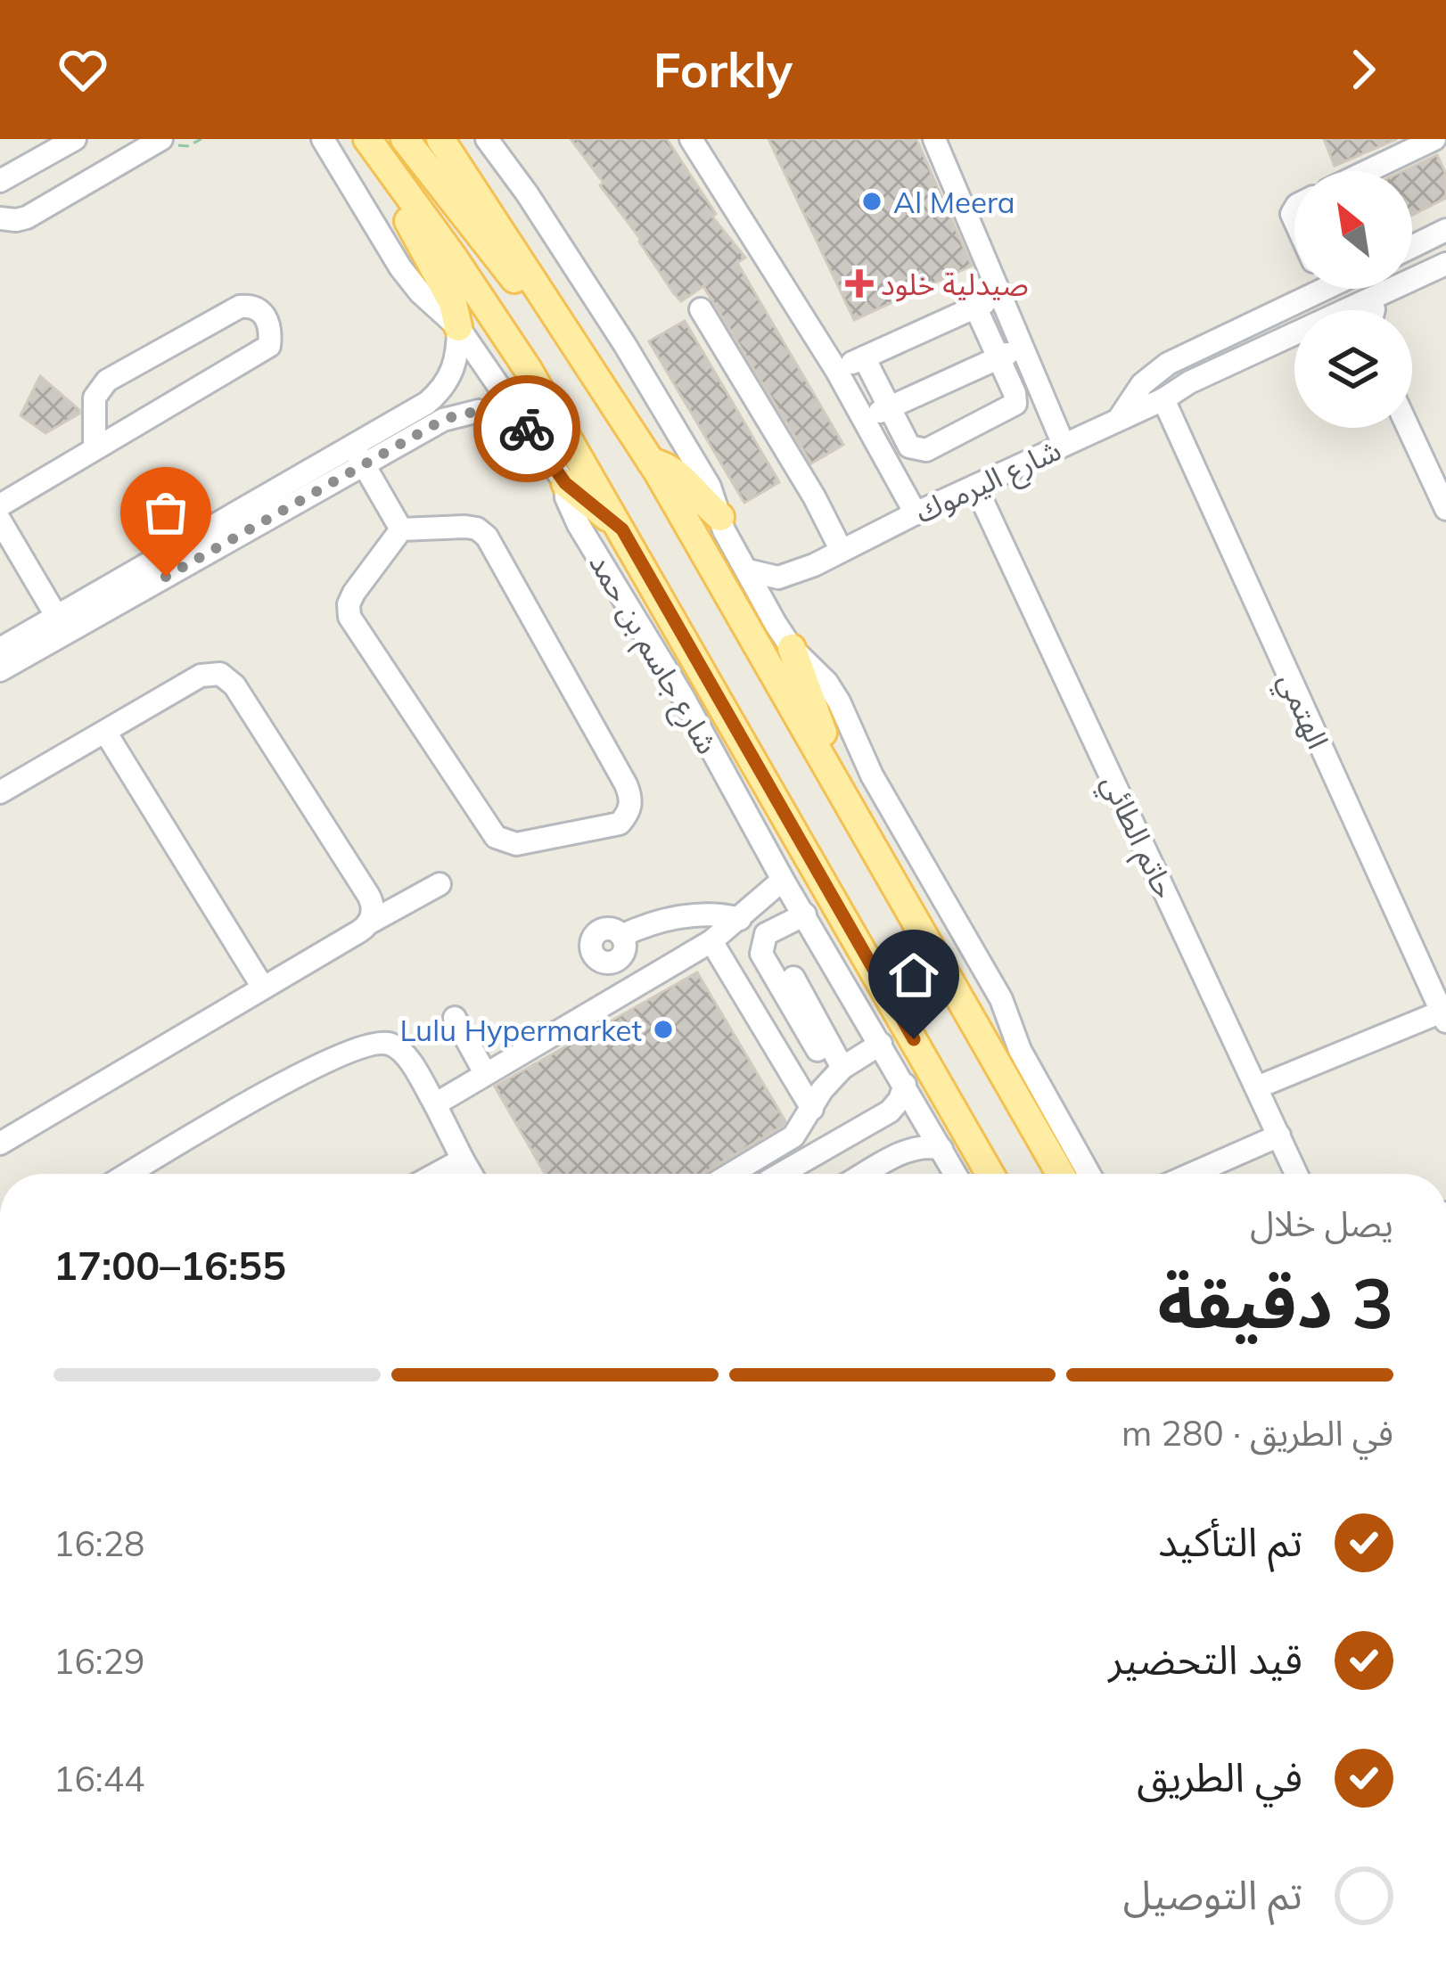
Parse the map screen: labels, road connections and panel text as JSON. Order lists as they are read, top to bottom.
{
  "streets": {
    "main road": ["شارع جاسم بن حمد"],
    "street": ["شارع اليرموك", "الهتمي", "حاتم الطائي"]
  },
  "crossings": [
    ["شارع اليرموك", "الهتمي"],
    ["شارع اليرموك", "حاتم الطائي"]
  ],
  "places": {
    "other": ["Al Meera", "Lulu Hypermarket"],
    "health": ["صيدلية خلود"]
  },
  "north": "top left",
  "page": {
    "header": "Forkly",
    "heading": ["3 دقيقة", "يصل خلال", "16:55–17:00"],
    "bar": "في الطريق · 280 m",
    "list": [
      ["تم التأكيد", "16:28"],
      ["قيد التحضير", "16:29"],
      ["في الطريق", "16:44"],
      "تم التوصيل"
    ]
  }
}
